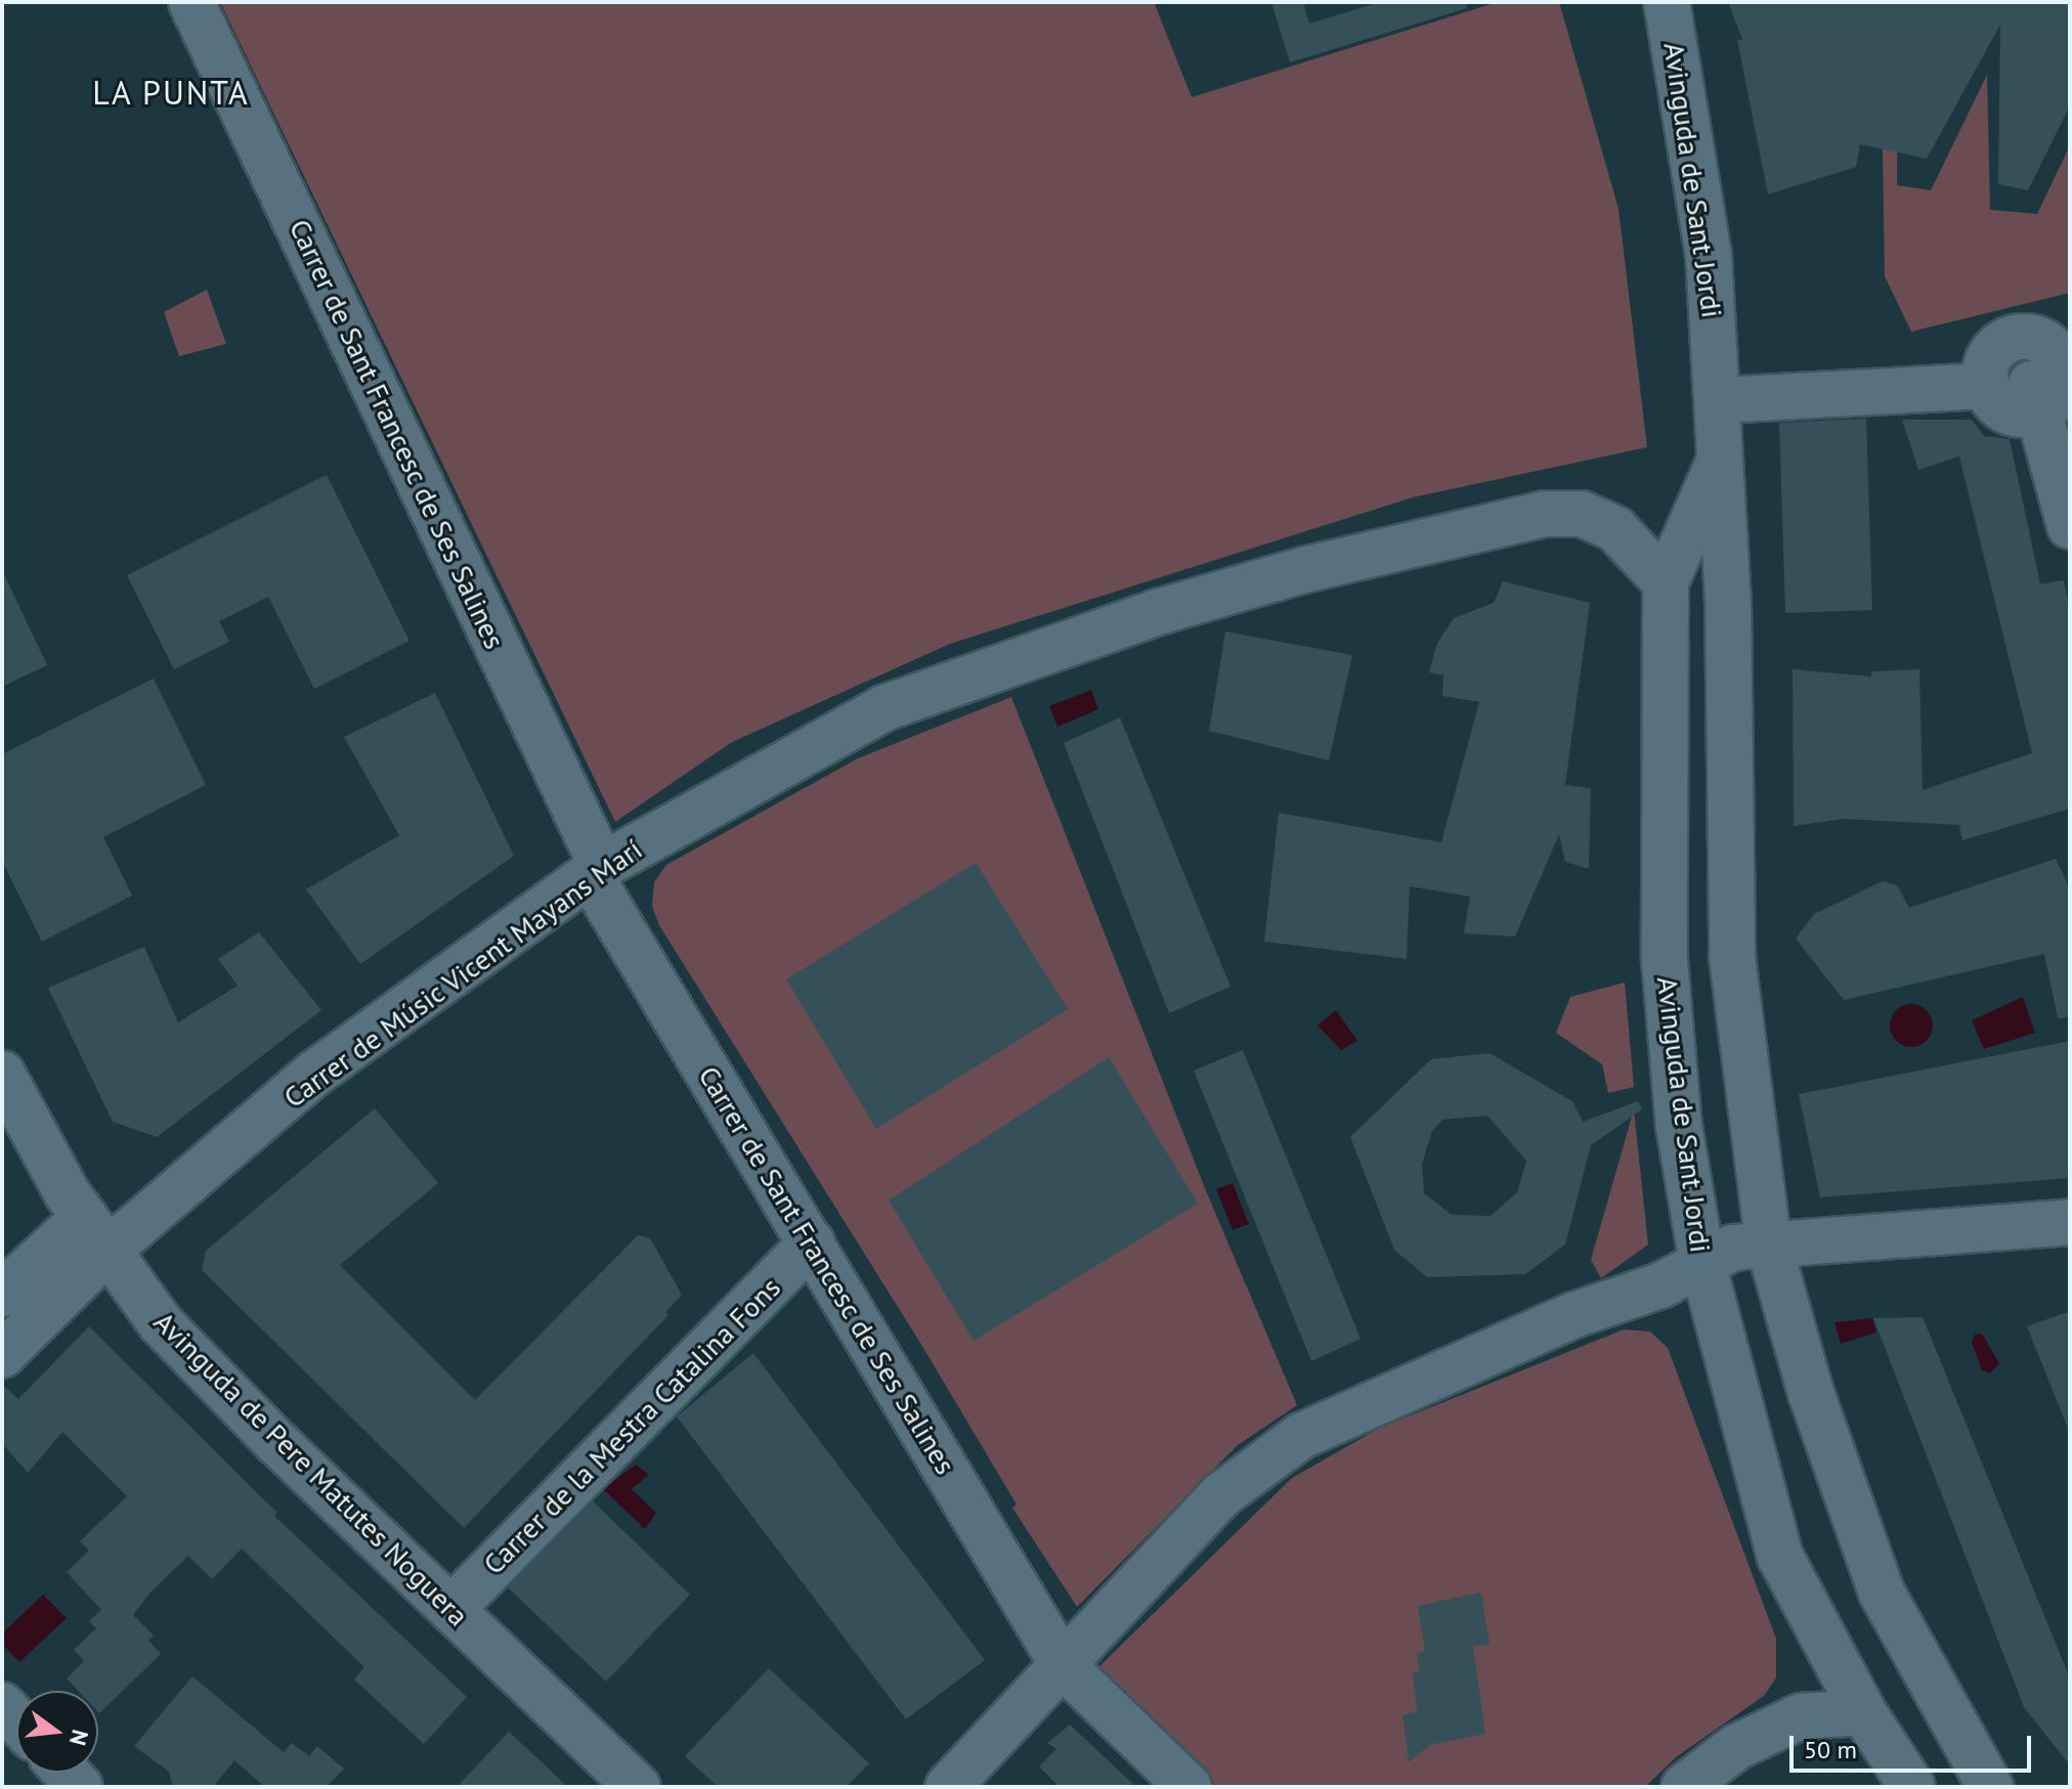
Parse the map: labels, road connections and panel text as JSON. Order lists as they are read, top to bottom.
{
  "streets": {
    "street": [
      "Avinguda de Sant Jordi",
      "Carrer de Sant Francesc de Ses Salines",
      "Carrer de Músic Vicent Mayans Marí",
      "Carrer de la Mestra Catalina Fons",
      "Avinguda de Pere Matutes Noguera"
    ]
  },
  "crossings": [
    ["Avinguda de Sant Jordi", "Carrer de Músic Vicent Mayans Marí"],
    ["Carrer de Sant Francesc de Ses Salines", "Carrer de Músic Vicent Mayans Marí"],
    ["Carrer de Sant Francesc de Ses Salines", "Carrer de la Mestra Catalina Fons"],
    ["Carrer de Músic Vicent Mayans Marí", "Avinguda de Pere Matutes Noguera"],
    ["Carrer de la Mestra Catalina Fons", "Avinguda de Pere Matutes Noguera"]
  ],
  "districts": ["LA PUNTA"],
  "scale_bar": "50 m",
  "north": "right"
}
